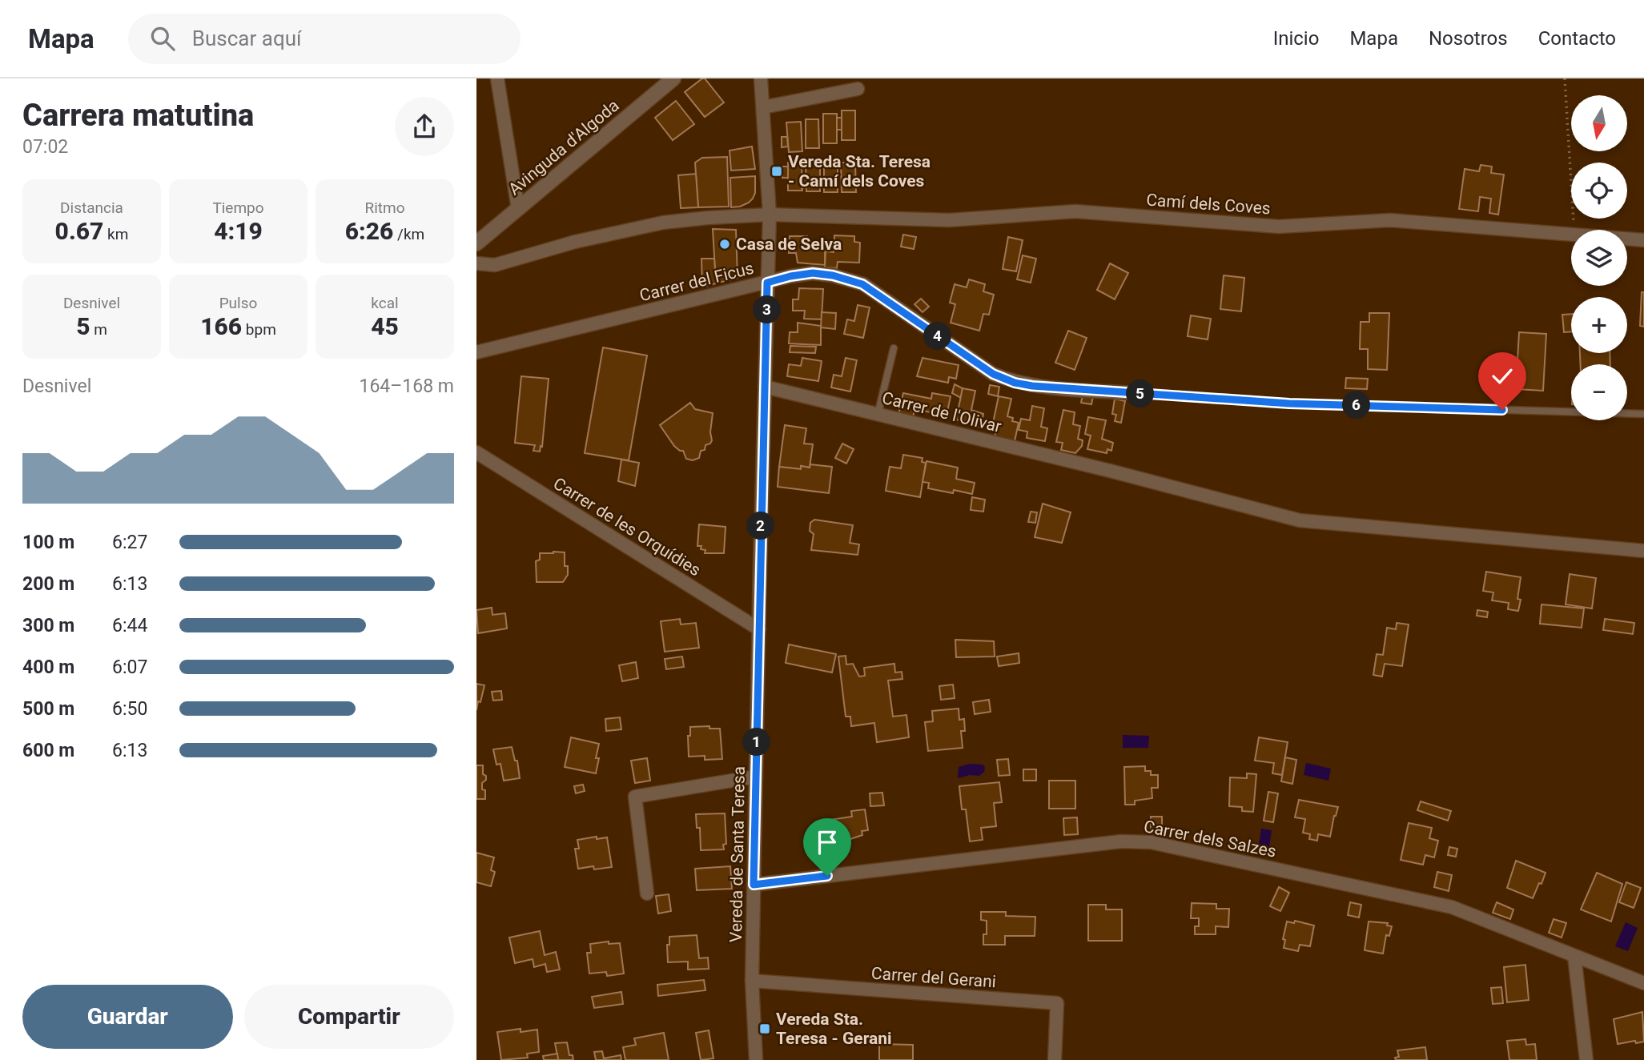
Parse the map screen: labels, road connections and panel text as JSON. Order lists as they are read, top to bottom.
{
  "streets": {
    "street": [
      "Avinguda d'Algoda",
      "Camí dels Coves",
      "Carrer del Ficus",
      "Carrer de l'Olivar",
      "Carrer de les Orquídies",
      "Carrer dels Salzes",
      "Vereda de Santa Teresa",
      "Carrer del Gerani"
    ]
  },
  "crossings": [
    ["Camí dels Coves", "Vereda de Santa Teresa"],
    ["Carrer del Ficus", "Vereda de Santa Teresa"],
    ["Carrer de l'Olivar", "Vereda de Santa Teresa"],
    ["Carrer de les Orquídies", "Vereda de Santa Teresa"],
    ["Carrer dels Salzes", "Vereda de Santa Teresa"],
    ["Vereda de Santa Teresa", "Carrer del Gerani"]
  ],
  "places": {
    "transit": ["Vereda Sta. Teresa - Camí dels Coves", "Vereda Sta. Teresa - Gerani"],
    "other": ["Casa de Selva"]
  },
  "north": "bottom",
  "page": {
    "header": "Mapa",
    "search": "Buscar aquí",
    "nav": [
      "Inicio",
      "Mapa",
      "Nosotros",
      "Contacto"
    ],
    "heading": ["Carrera matutina", "07:02"],
    "map_buttons": ["+", "−"],
    "stats": [
      ["Distancia", "0.67 km"],
      ["Tiempo", "4:19"],
      ["Ritmo", "6:26 /km"],
      ["Desnivel", "5 m"],
      ["Pulso", "166 bpm"],
      ["kcal", "45"]
    ],
    "pins": [
      "3",
      "4",
      "5",
      "6",
      "2",
      "1"
    ],
    "chart": ["Desnivel", "164–168 m"],
    "list": [
      {
        "name": "100 m",
        "note": "6:27"
      },
      {
        "name": "200 m",
        "note": "6:13"
      },
      {
        "name": "300 m",
        "note": "6:44"
      },
      {
        "name": "400 m",
        "note": "6:07"
      },
      {
        "name": "500 m",
        "note": "6:50"
      },
      {
        "name": "600 m",
        "note": "6:13"
      }
    ],
    "buttons": ["Guardar", "Compartir"]
  }
}
